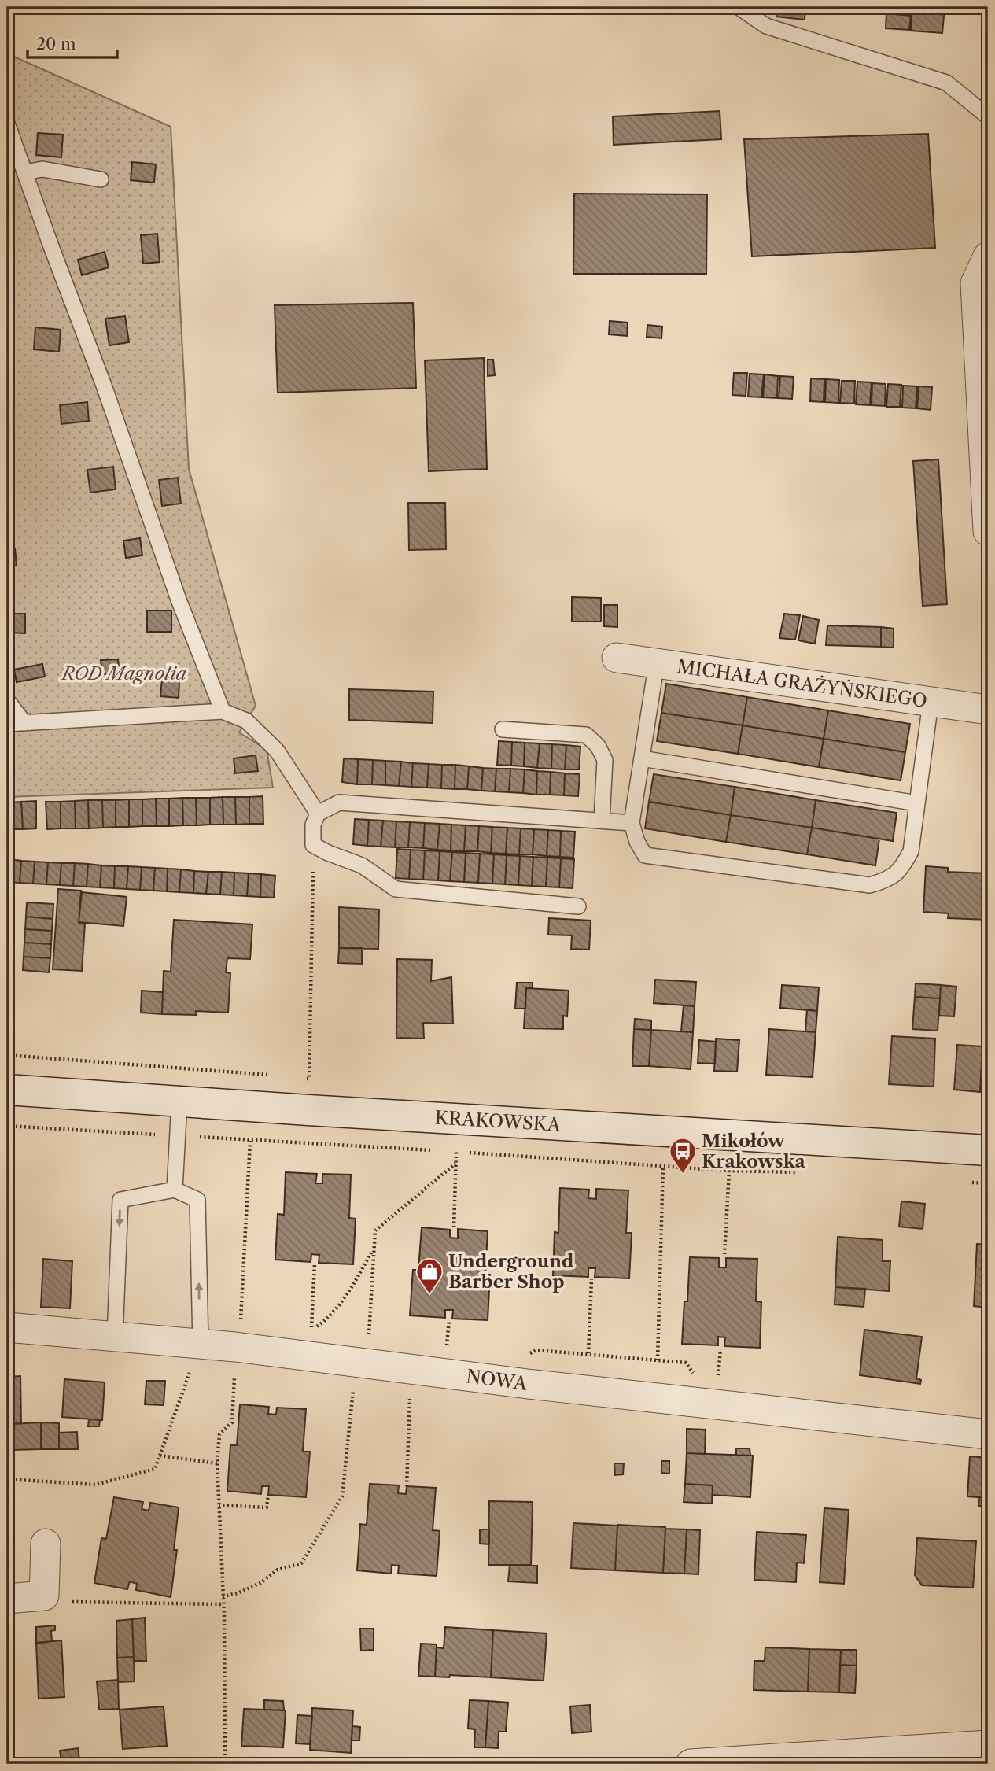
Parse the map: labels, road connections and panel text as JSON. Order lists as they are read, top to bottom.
{
  "streets": {
    "street": ["MICHAŁA GRAŻYŃSKIEGO", "KRAKOWSKA", "NOWA"]
  },
  "parks": ["ROD Magnolia"],
  "places": {
    "bus stop": ["Mikołów Krakowska"],
    "shop": ["Underground Barber Shop"]
  },
  "scale_bar": "20 m"
}
